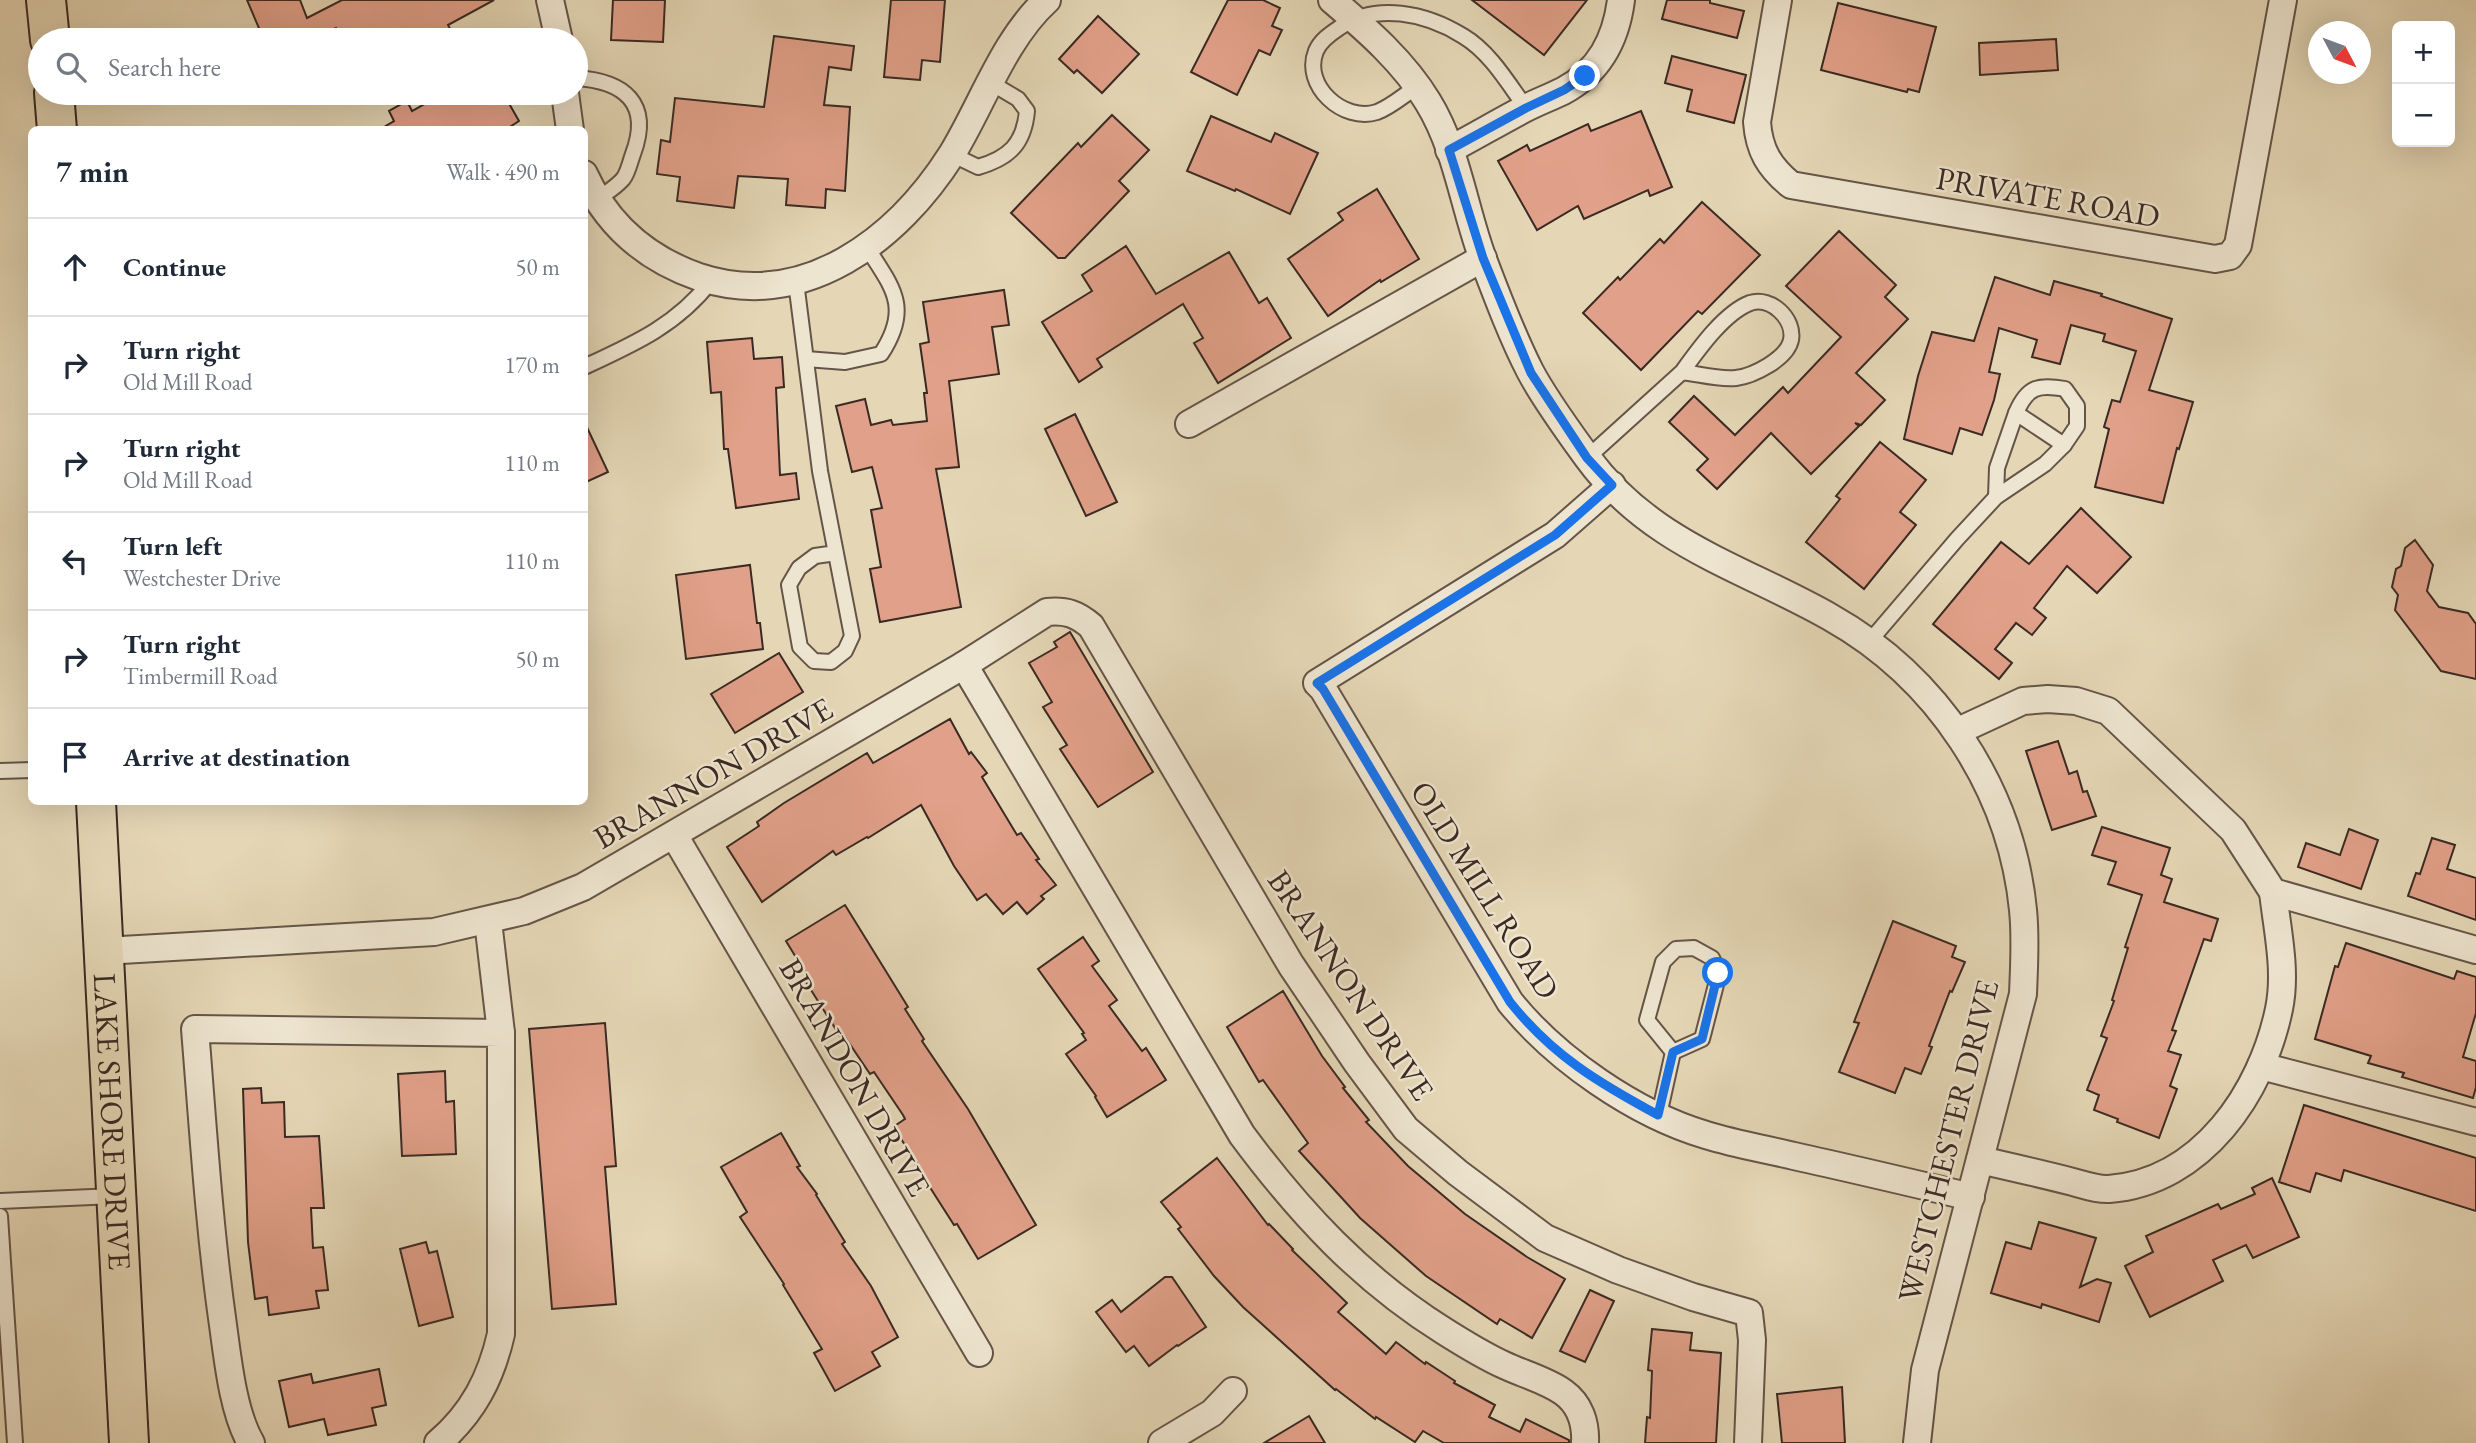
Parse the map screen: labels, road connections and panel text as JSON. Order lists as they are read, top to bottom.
{
  "streets": {
    "main road": ["LAKE SHORE DRIVE"],
    "street": [
      "PRIVATE ROAD",
      "BRANNON DRIVE",
      "OLD MILL ROAD",
      "BRANDON DRIVE",
      "WESTCHESTER DRIVE"
    ]
  },
  "crossings": [
    ["BRANNON DRIVE", "BRANDON DRIVE"],
    ["BRANNON DRIVE", "LAKE SHORE DRIVE"],
    ["OLD MILL ROAD", "WESTCHESTER DRIVE"]
  ],
  "north": "bottom right",
  "page": {
    "map_buttons": ["+", "−"],
    "search": "Search here",
    "heading": ["7 min", "Walk · 490 m"],
    "list": [
      ["Continue", "50 m"],
      ["Turn right", "Old Mill Road", "170 m"],
      ["Turn right", "Old Mill Road", "110 m"],
      ["Turn left", "Westchester Drive", "110 m"],
      ["Turn right", "Timbermill Road", "50 m"],
      "Arrive at destination"
    ]
  }
}
